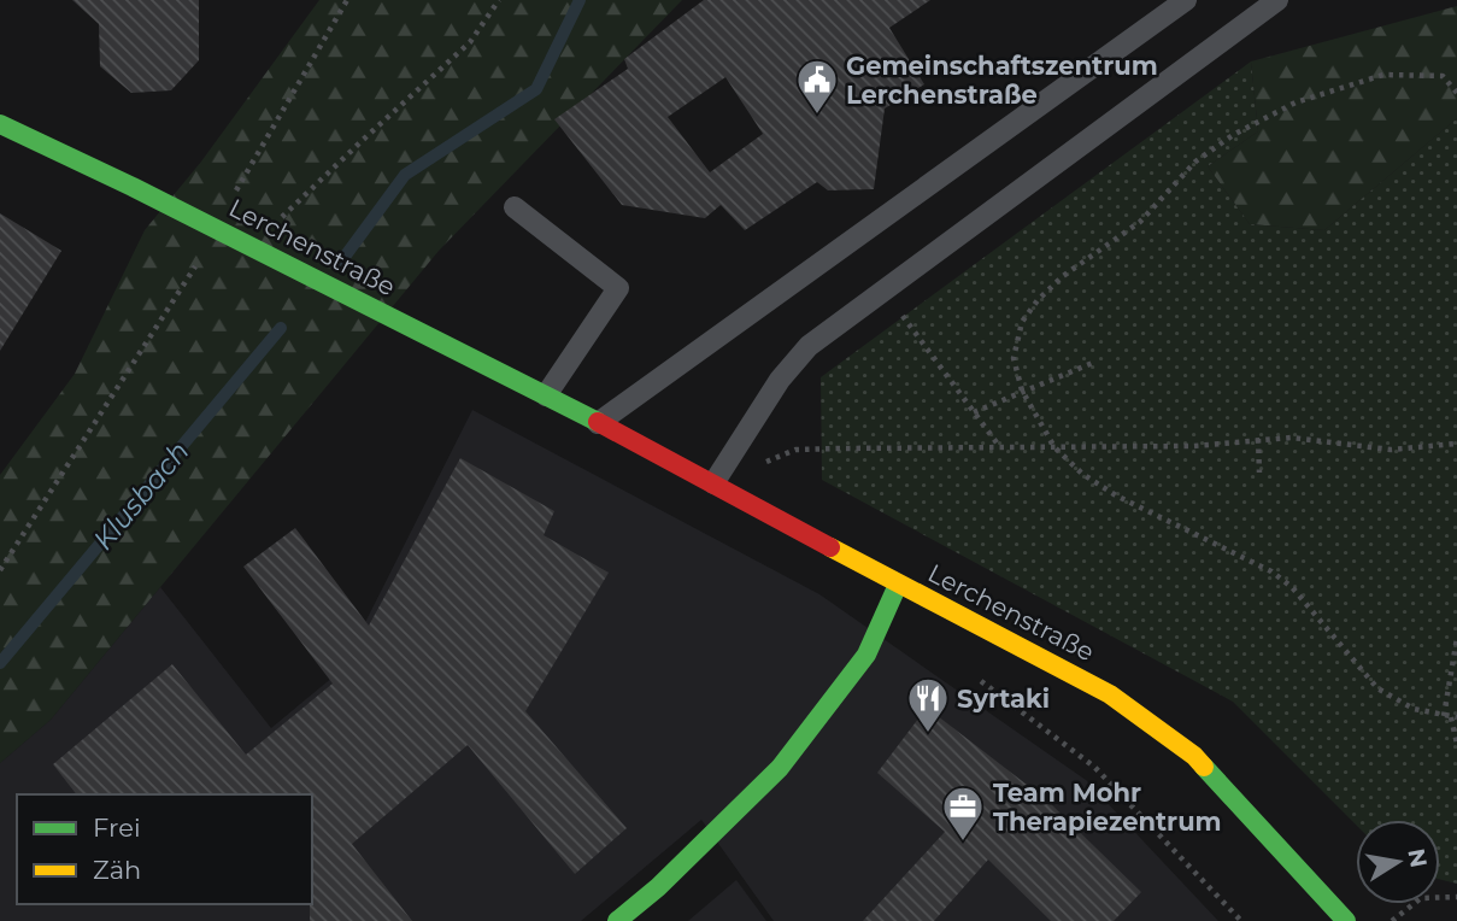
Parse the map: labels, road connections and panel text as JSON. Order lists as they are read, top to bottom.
{
  "streets": {
    "street": ["Lerchenstraße"]
  },
  "water": ["Klusbach"],
  "places": {
    "public building": ["Gemeinschaftszentrum Lerchenstraße"],
    "restaurant": ["Syrtaki"],
    "office": ["Team Mohr Therapiezentrum"]
  },
  "legend": ["Frei", "Zäh"],
  "north": "right"
}
